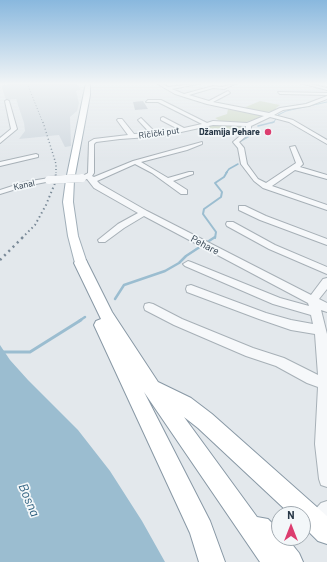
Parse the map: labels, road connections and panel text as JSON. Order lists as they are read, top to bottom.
{
  "streets": {
    "street": ["Ričički put", "Kanal", "Pehare"]
  },
  "crossings": [
    ["Ričički put", "Kanal"],
    ["Ričički put", "Pehare"],
    ["Kanal", "Pehare"]
  ],
  "water": ["Bosna"],
  "places": ["Džamija Pehare"],
  "north": "top"
}
